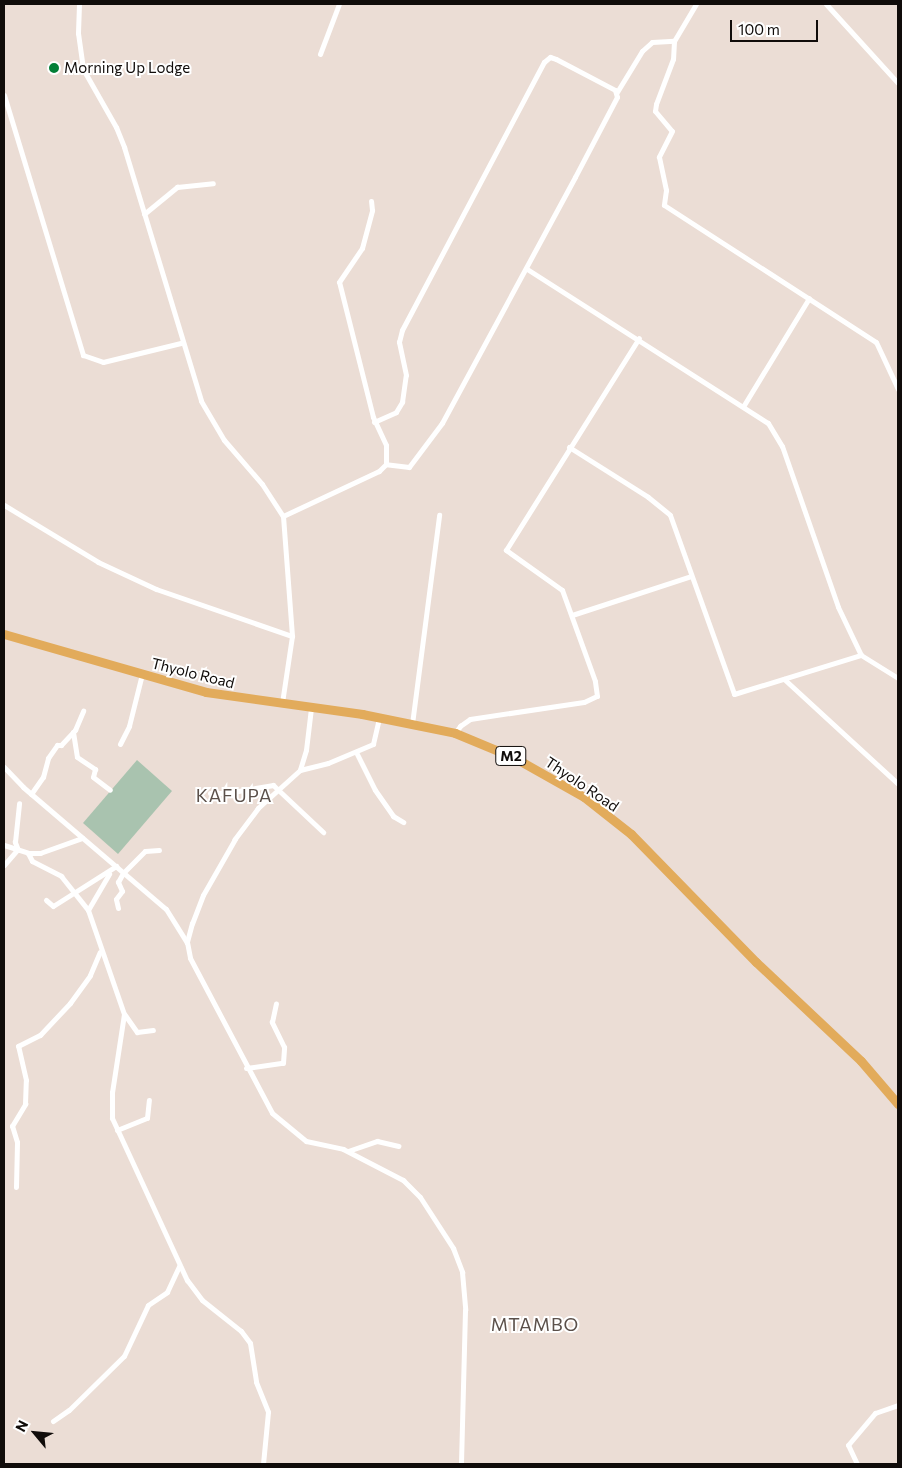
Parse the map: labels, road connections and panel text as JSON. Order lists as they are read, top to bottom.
{
  "streets": {
    "highway": ["Thyolo Road", "M2"]
  },
  "districts": ["KAFUPA", "MTAMBO"],
  "places": ["Morning Up Lodge"],
  "scale_bar": "100 m",
  "north": "top left"
}
